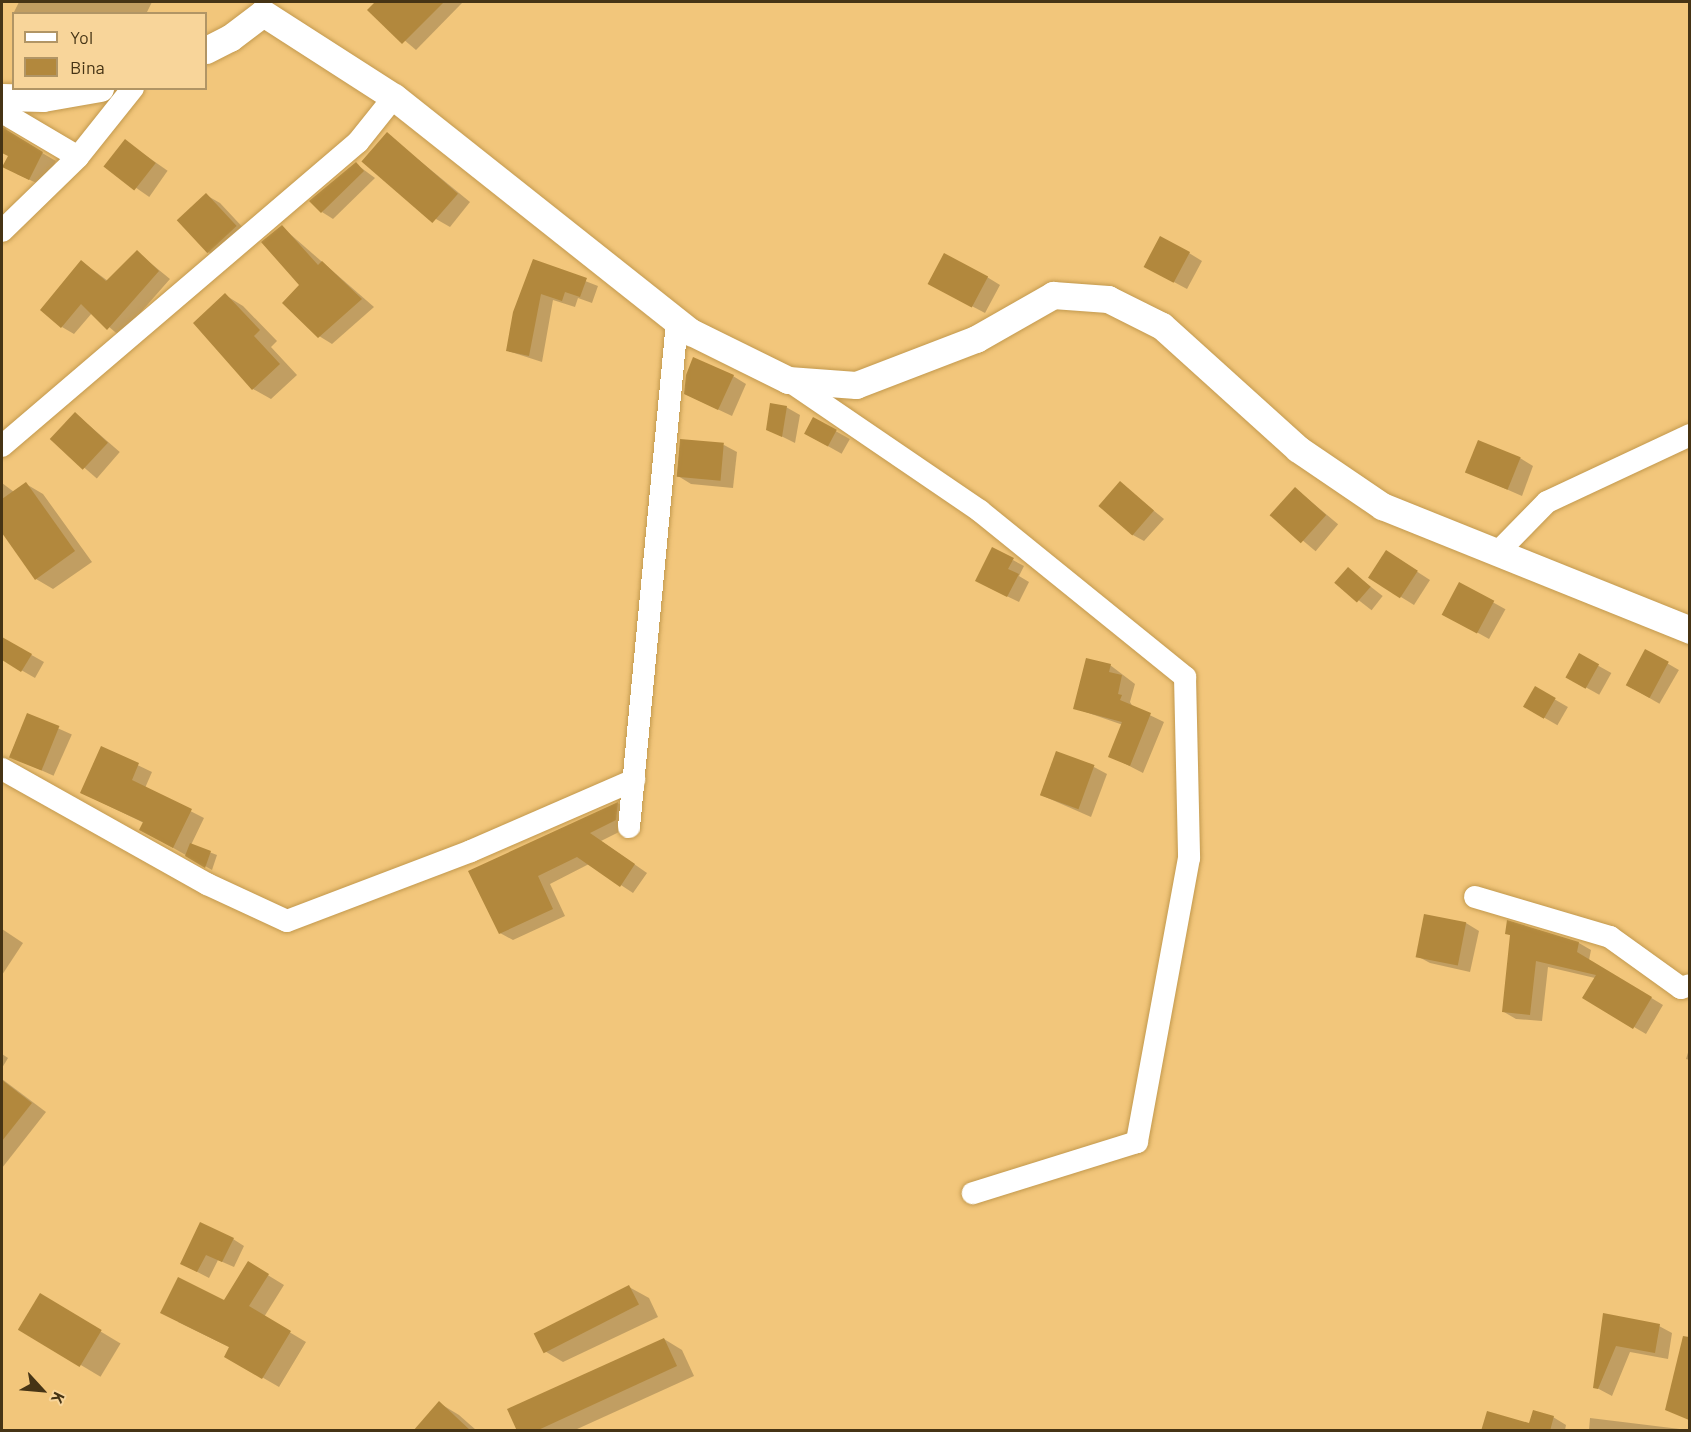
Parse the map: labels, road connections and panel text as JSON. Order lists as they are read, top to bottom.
{
  "legend": ["Yol", "Bina"],
  "north": "bottom right"
}
